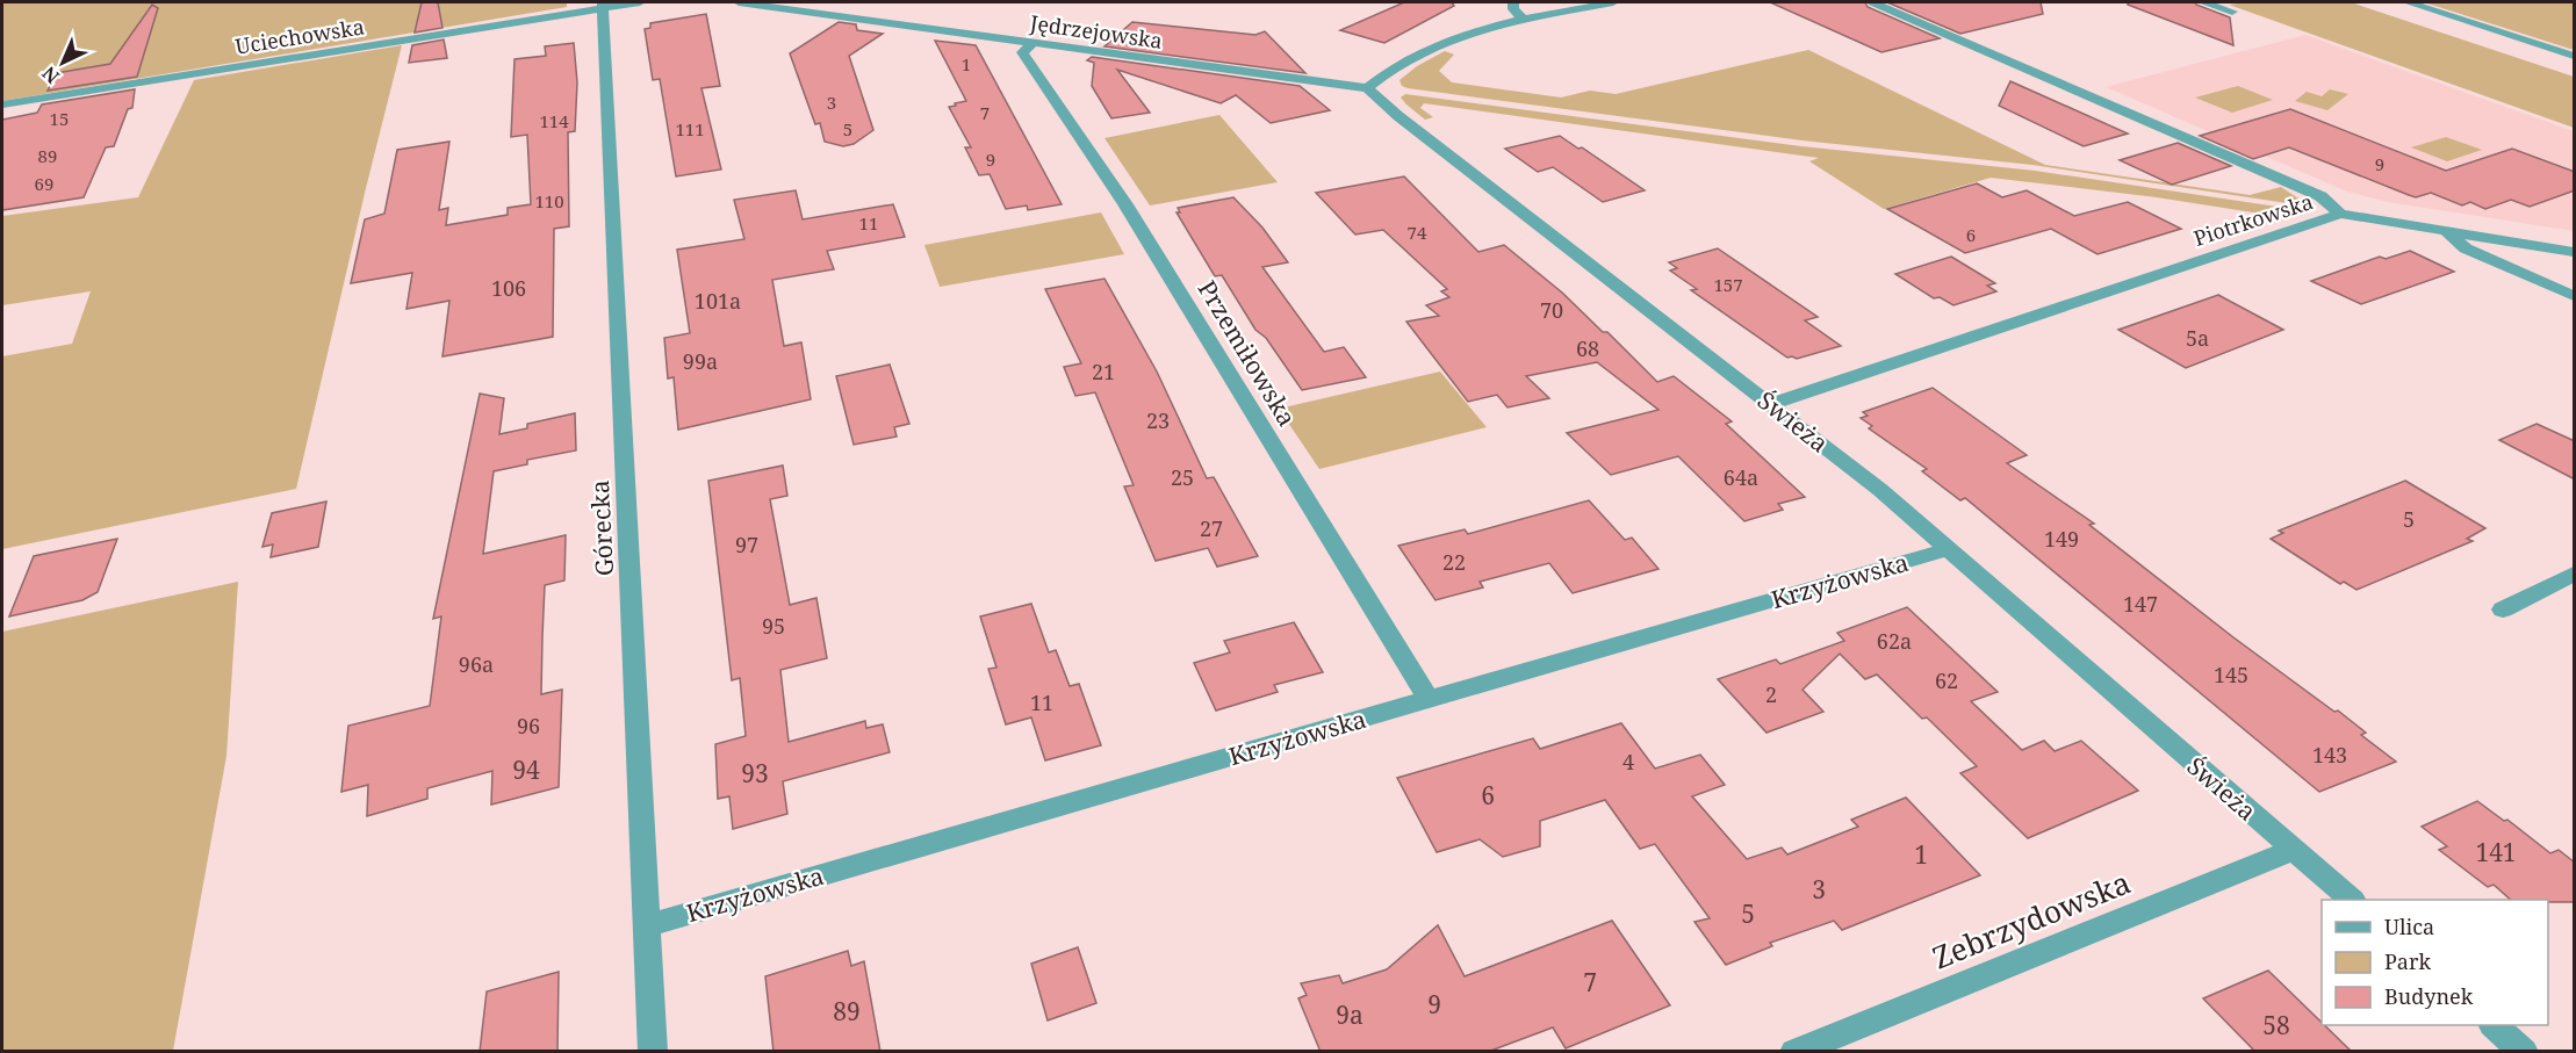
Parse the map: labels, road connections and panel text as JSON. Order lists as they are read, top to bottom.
{
  "streets": {
    "street": [
      "Jędrzejowska",
      "Uciechowska",
      "Piotrkowska",
      "Przemiłowska",
      "Świeża",
      "Górecka",
      "Krzyżowska",
      "Zebrzydowska"
    ]
  },
  "crossings": [
    ["Jędrzejowska", "Przemiłowska"],
    ["Jędrzejowska", "Świeża"],
    ["Uciechowska", "Górecka"],
    ["Piotrkowska", "Świeża"],
    ["Przemiłowska", "Krzyżowska"],
    ["Świeża", "Krzyżowska"],
    ["Świeża", "Zebrzydowska"],
    ["Górecka", "Krzyżowska"]
  ],
  "house_numbers": [
    "1",
    "3",
    "7",
    "15",
    "114",
    "111",
    "5",
    "89",
    "9",
    "9",
    "69",
    "110",
    "11",
    "74",
    "6",
    "157",
    "106",
    "101a",
    "70",
    "5a",
    "68",
    "99a",
    "21",
    "23",
    "25",
    "64a",
    "5",
    "27",
    "149",
    "97",
    "22",
    "147",
    "95",
    "62a",
    "96a",
    "145",
    "62",
    "2",
    "11",
    "96",
    "143",
    "4",
    "94",
    "93",
    "6",
    "141",
    "1",
    "3",
    "5",
    "7",
    "9",
    "89",
    "9a",
    "58"
  ],
  "legend": ["Ulica", "Park", "Budynek"],
  "north": "bottom left"
}
